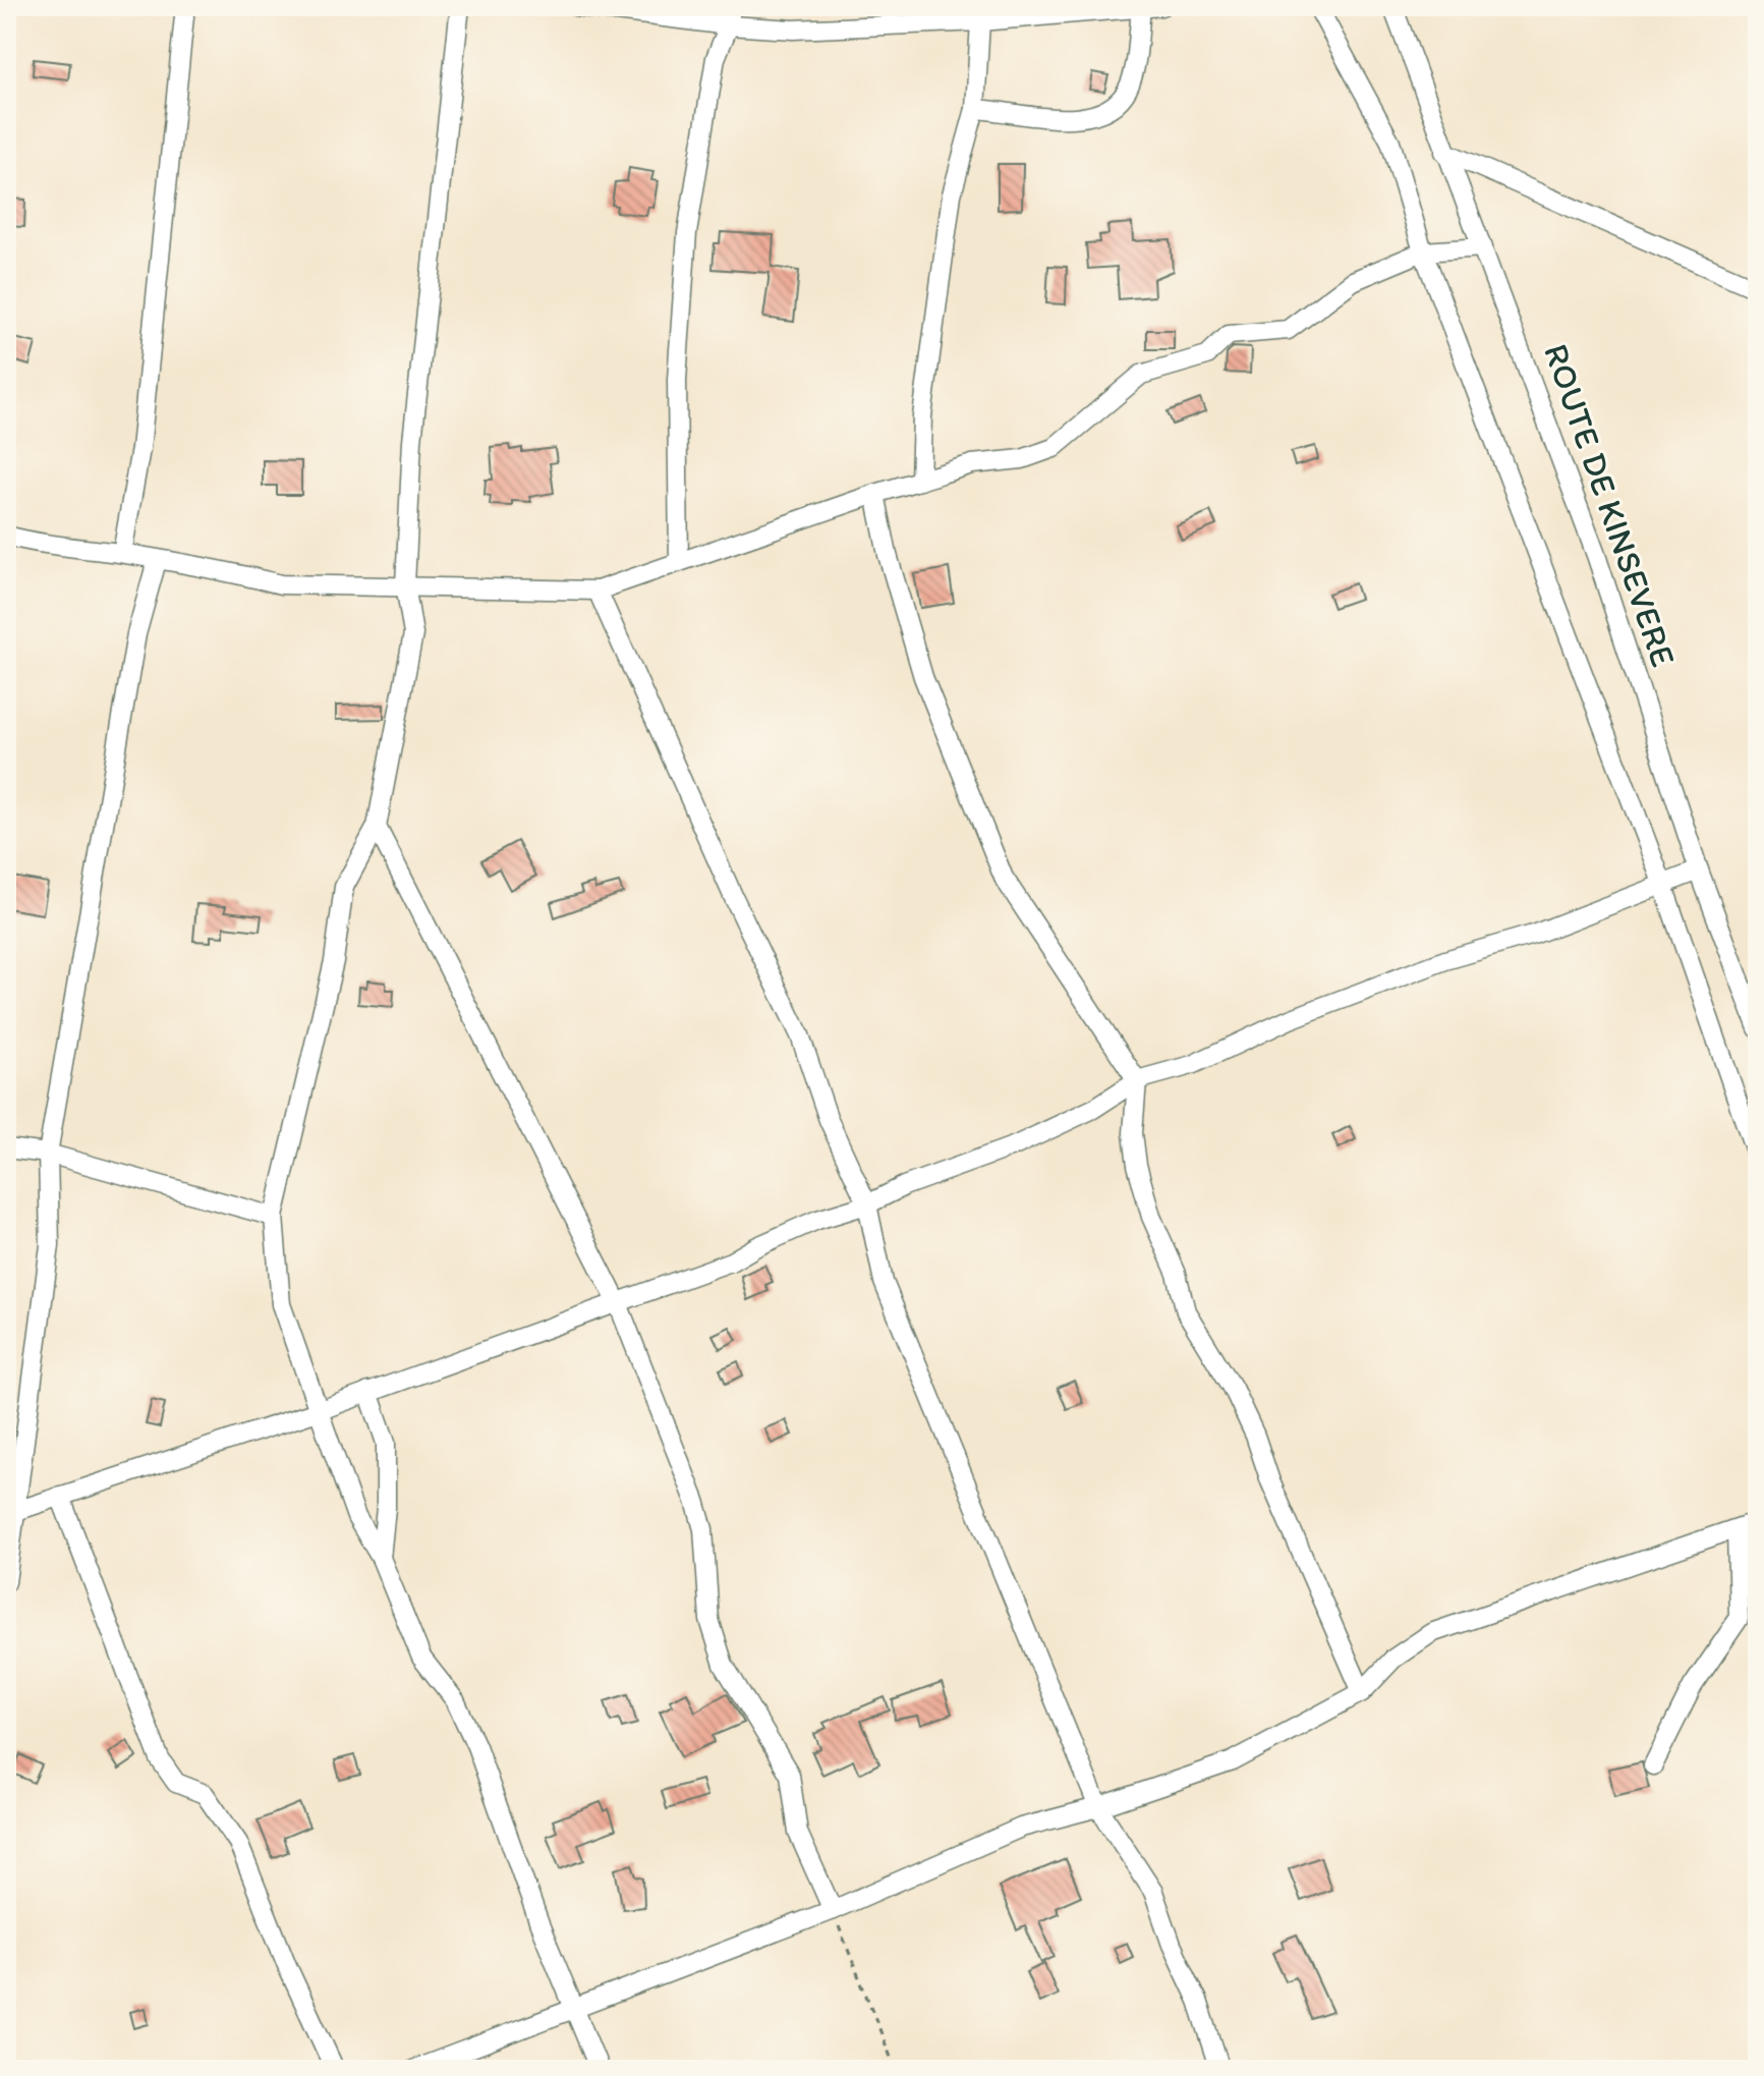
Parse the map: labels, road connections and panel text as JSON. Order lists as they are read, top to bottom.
{
  "streets": {
    "street": ["ROUTE DE KINSEVERE"]
  }
}
